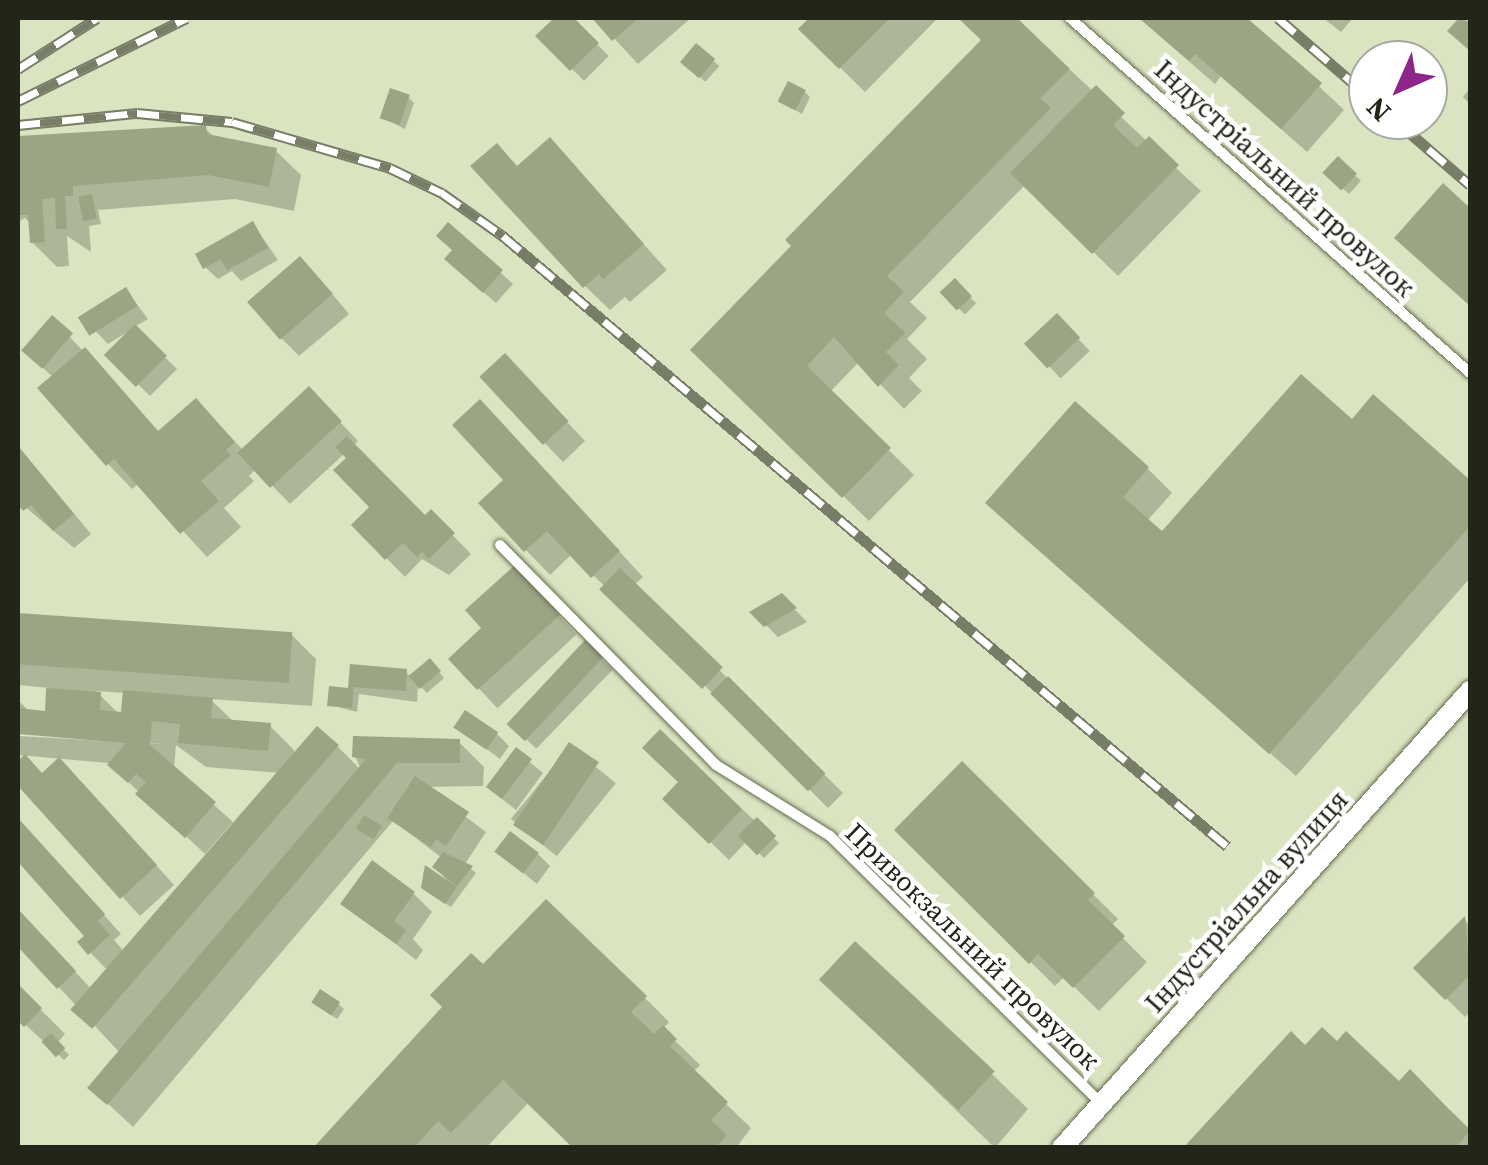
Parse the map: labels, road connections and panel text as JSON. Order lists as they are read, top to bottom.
{
  "streets": {
    "street": ["Індустріальна вулиця"],
    "lane": ["Індустріальний провулок", "Привокзальний провулок"]
  },
  "crossings": [
    ["Індустріальна вулиця", "Привокзальний провулок"]
  ],
  "north": "bottom left"
}
